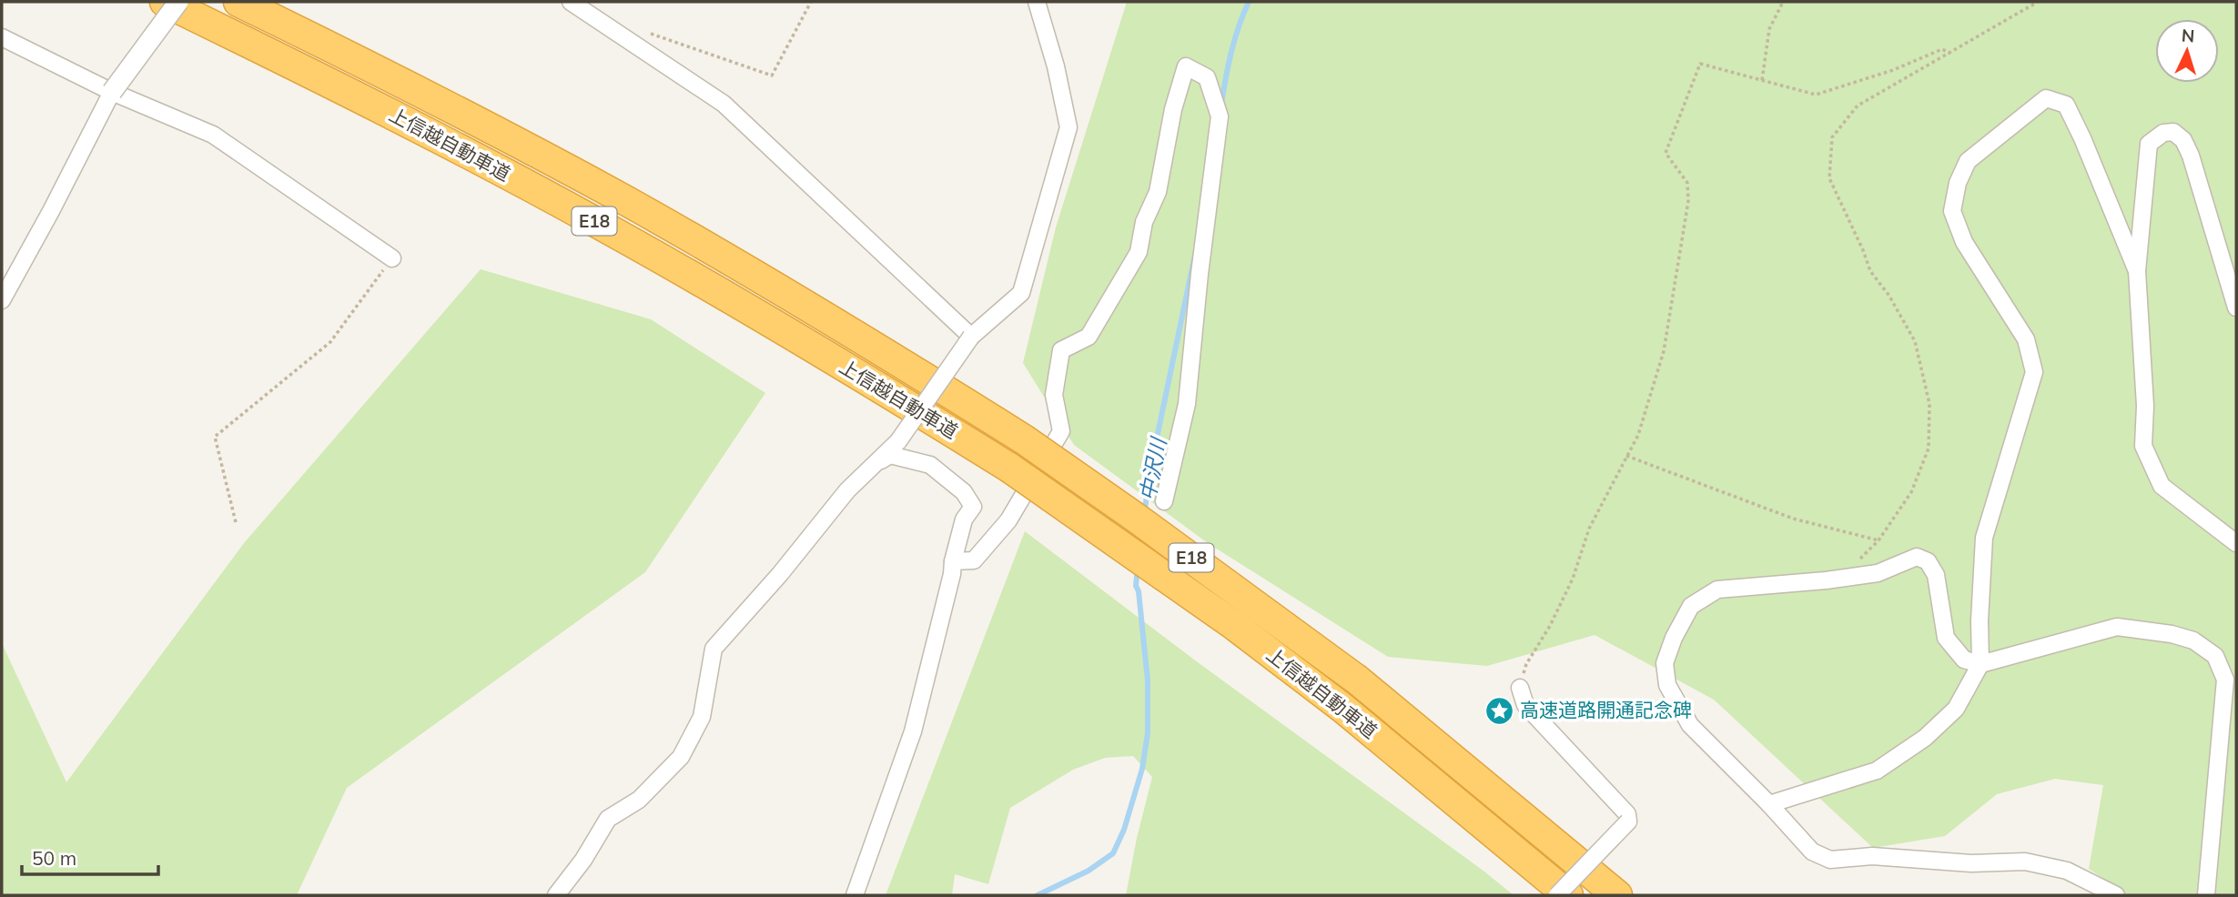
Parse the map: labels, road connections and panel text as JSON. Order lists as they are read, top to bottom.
{
  "streets": {
    "highway": ["上信越自動車道", "E18"]
  },
  "water": ["中沢川"],
  "places": {
    "place": ["高速道路開通記念碑"]
  },
  "scale_bar": "50 m",
  "north": "top"
}
